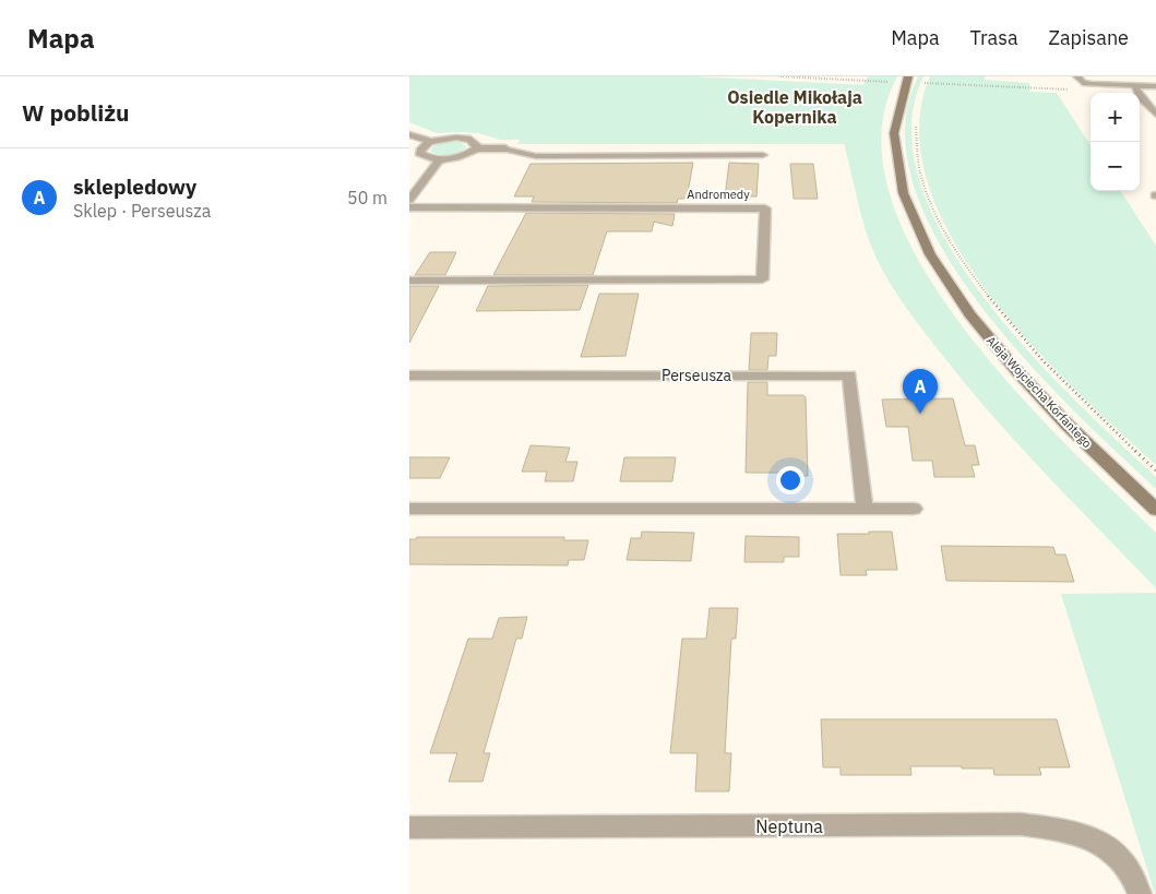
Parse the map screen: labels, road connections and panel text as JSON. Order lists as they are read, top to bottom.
{
  "streets": {
    "main road": ["Aleja Wojciecha Korfantego"],
    "street": ["Andromedy", "Perseusza", "Neptuna"]
  },
  "districts": ["Osiedle Mikołaja Kopernika"],
  "page": {
    "header": "Mapa",
    "nav": ["Mapa", "Trasa", "Zapisane"],
    "heading": "W pobliżu",
    "map_buttons": ["+", "−"],
    "list": [
      {
        "mark": "A",
        "name": "sklepledowy",
        "note": "Sklep · Perseusza",
        "value": "50 m"
      }
    ],
    "pins": "A"
  }
}
